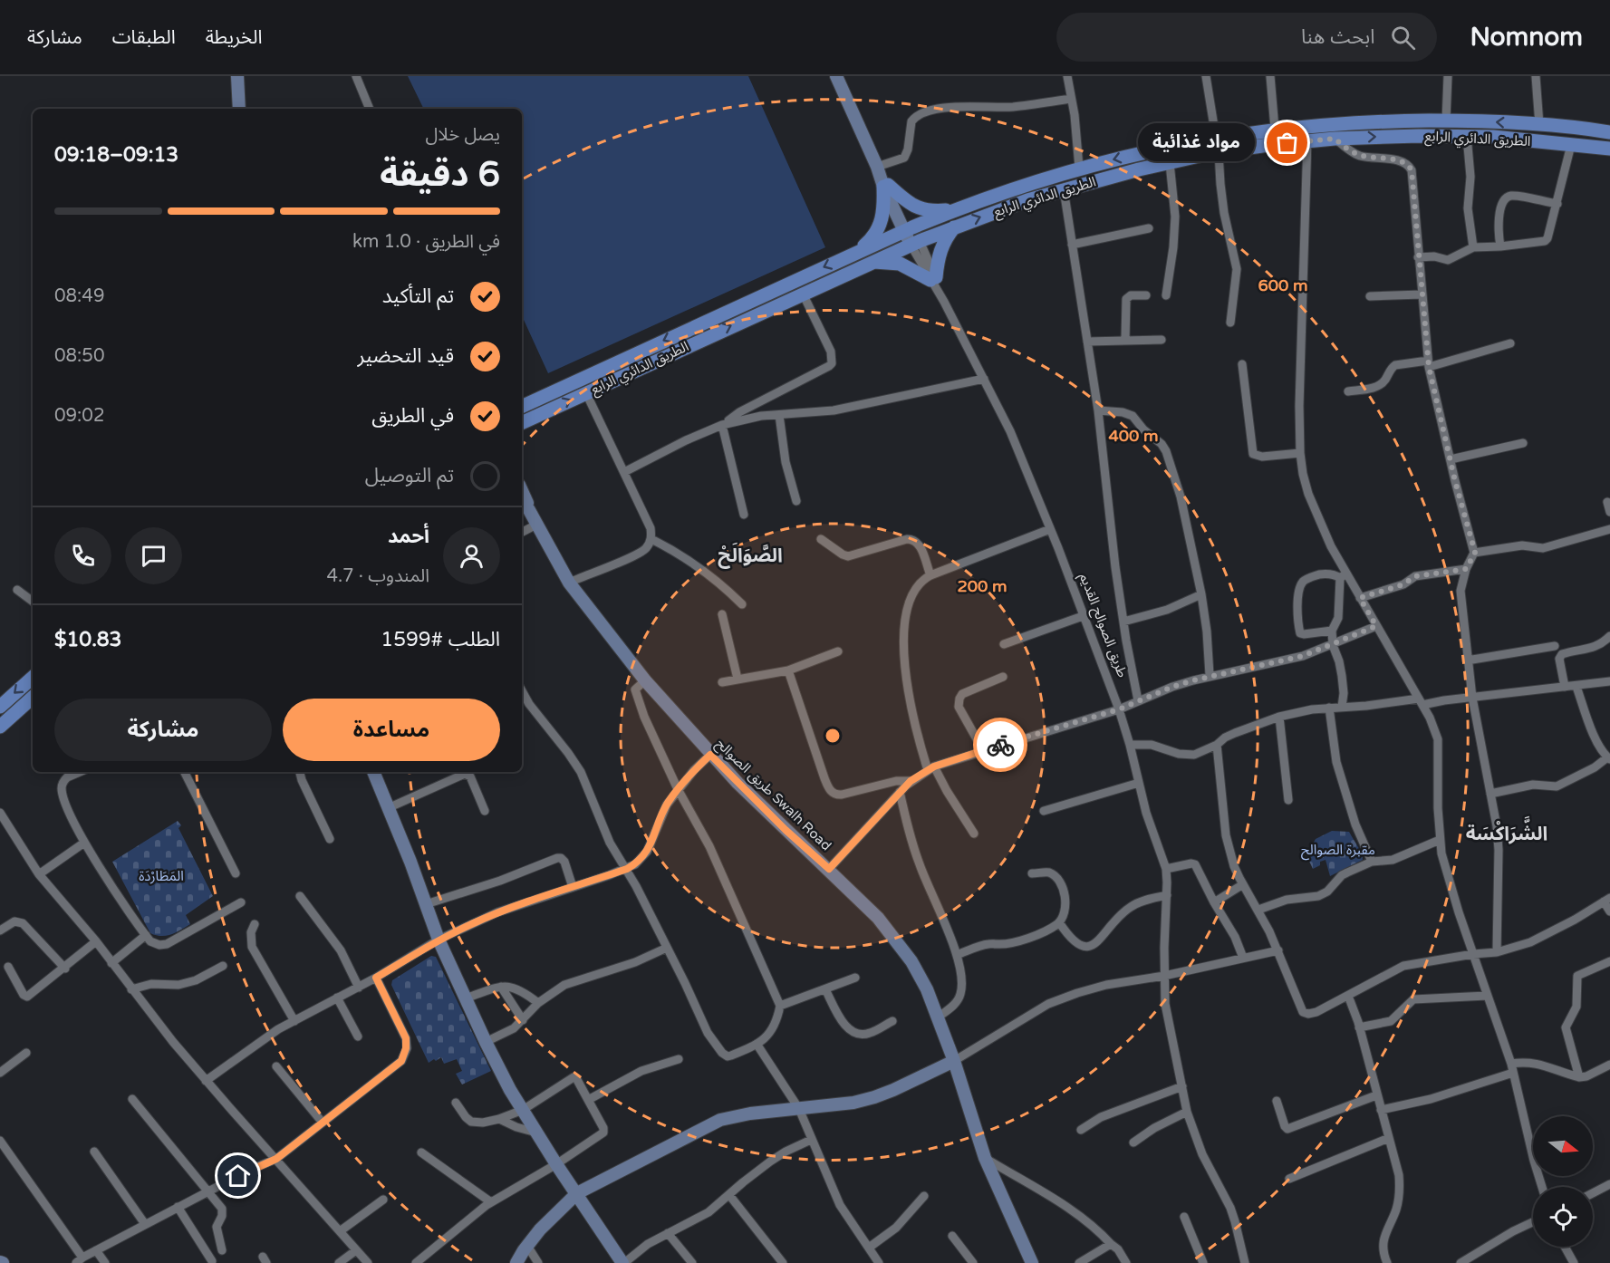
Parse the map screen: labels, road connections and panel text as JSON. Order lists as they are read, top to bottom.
{
  "streets": {
    "main road": ["الطريق الدائري الرابع"],
    "street": ["طريق الصوالح القديم", "طريق الصوالح Swalh Road"]
  },
  "crossings": [
    ["الطريق الدائري الرابع", "طريق الصوالح القديم"]
  ],
  "districts": ["الصَّوَالَحْ", "الشَّرَاكْسَة"],
  "parks": ["مقبرة الصوالح", "المَطَارْدَة"],
  "places": ["مواد غذائية"],
  "north": "right",
  "page": {
    "header": "Nomnom",
    "search": "ابحث هنا",
    "nav": ["الخريطة", "الطبقات", "مشاركة"],
    "heading": ["6 دقيقة", "يصل خلال", "09:13–09:18"],
    "panel": [
      "أحمد",
      "المندوب · 4.7",
      "الطلب #1599",
      "$10.83"
    ],
    "bubble": "مواد غذائية",
    "bar": "في الطريق · 1.0 km",
    "list": [
      ["تم التأكيد", "08:49"],
      ["قيد التحضير", "08:50"],
      ["في الطريق", "09:02"],
      "تم التوصيل"
    ],
    "buttons": ["مساعدة", "مشاركة"]
  },
  "rings": ["600 m", "400 m", "200 m"]
}
